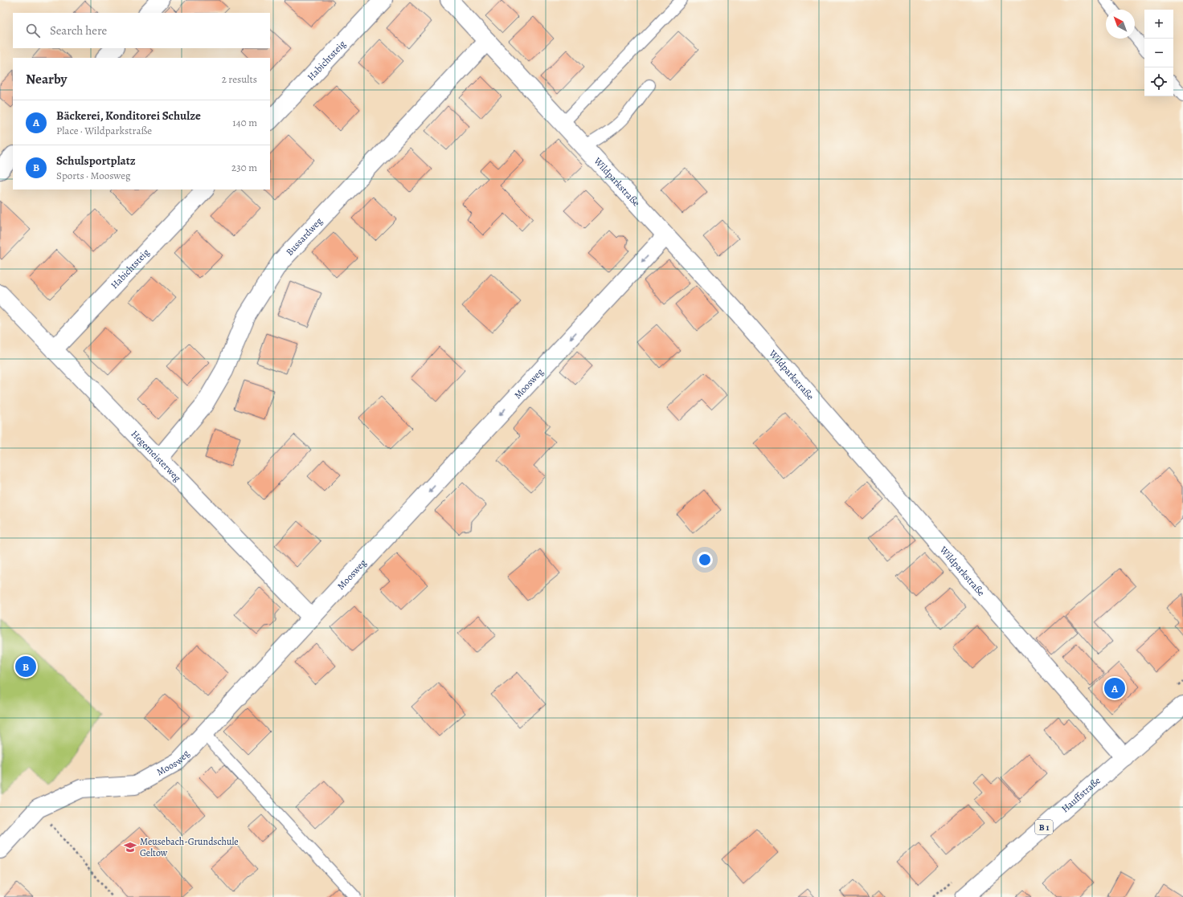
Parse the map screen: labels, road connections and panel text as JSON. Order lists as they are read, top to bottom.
{
  "streets": {
    "street": [
      "Habichtsteig",
      "Wildparkstraße",
      "Bussardweg",
      "Moosweg",
      "Hegemeisterweg",
      "Hauffstraße",
      "B 1"
    ]
  },
  "crossings": [
    ["Habichtsteig", "Hegemeisterweg"],
    ["Wildparkstraße", "Bussardweg"],
    ["Wildparkstraße", "Moosweg"],
    ["Wildparkstraße", "Hauffstraße"],
    ["Bussardweg", "Hegemeisterweg"],
    ["Moosweg", "Hegemeisterweg"]
  ],
  "one_way": ["Moosweg"],
  "places": {
    "school or university": ["Meusebach-Grundschule Geltow"]
  },
  "north": "top left",
  "page": {
    "map_buttons": ["+", "−"],
    "search": "Search here",
    "heading": ["Nearby", "2 results"],
    "list": [
      {
        "mark": "A",
        "name": "Bäckerei, Konditorei Schulze",
        "note": "Place · Wildparkstraße",
        "value": "140 m"
      },
      {
        "mark": "B",
        "name": "Schulsportplatz",
        "note": "Sports · Moosweg",
        "value": "230 m"
      }
    ],
    "pins": ["B", "A"]
  }
}
